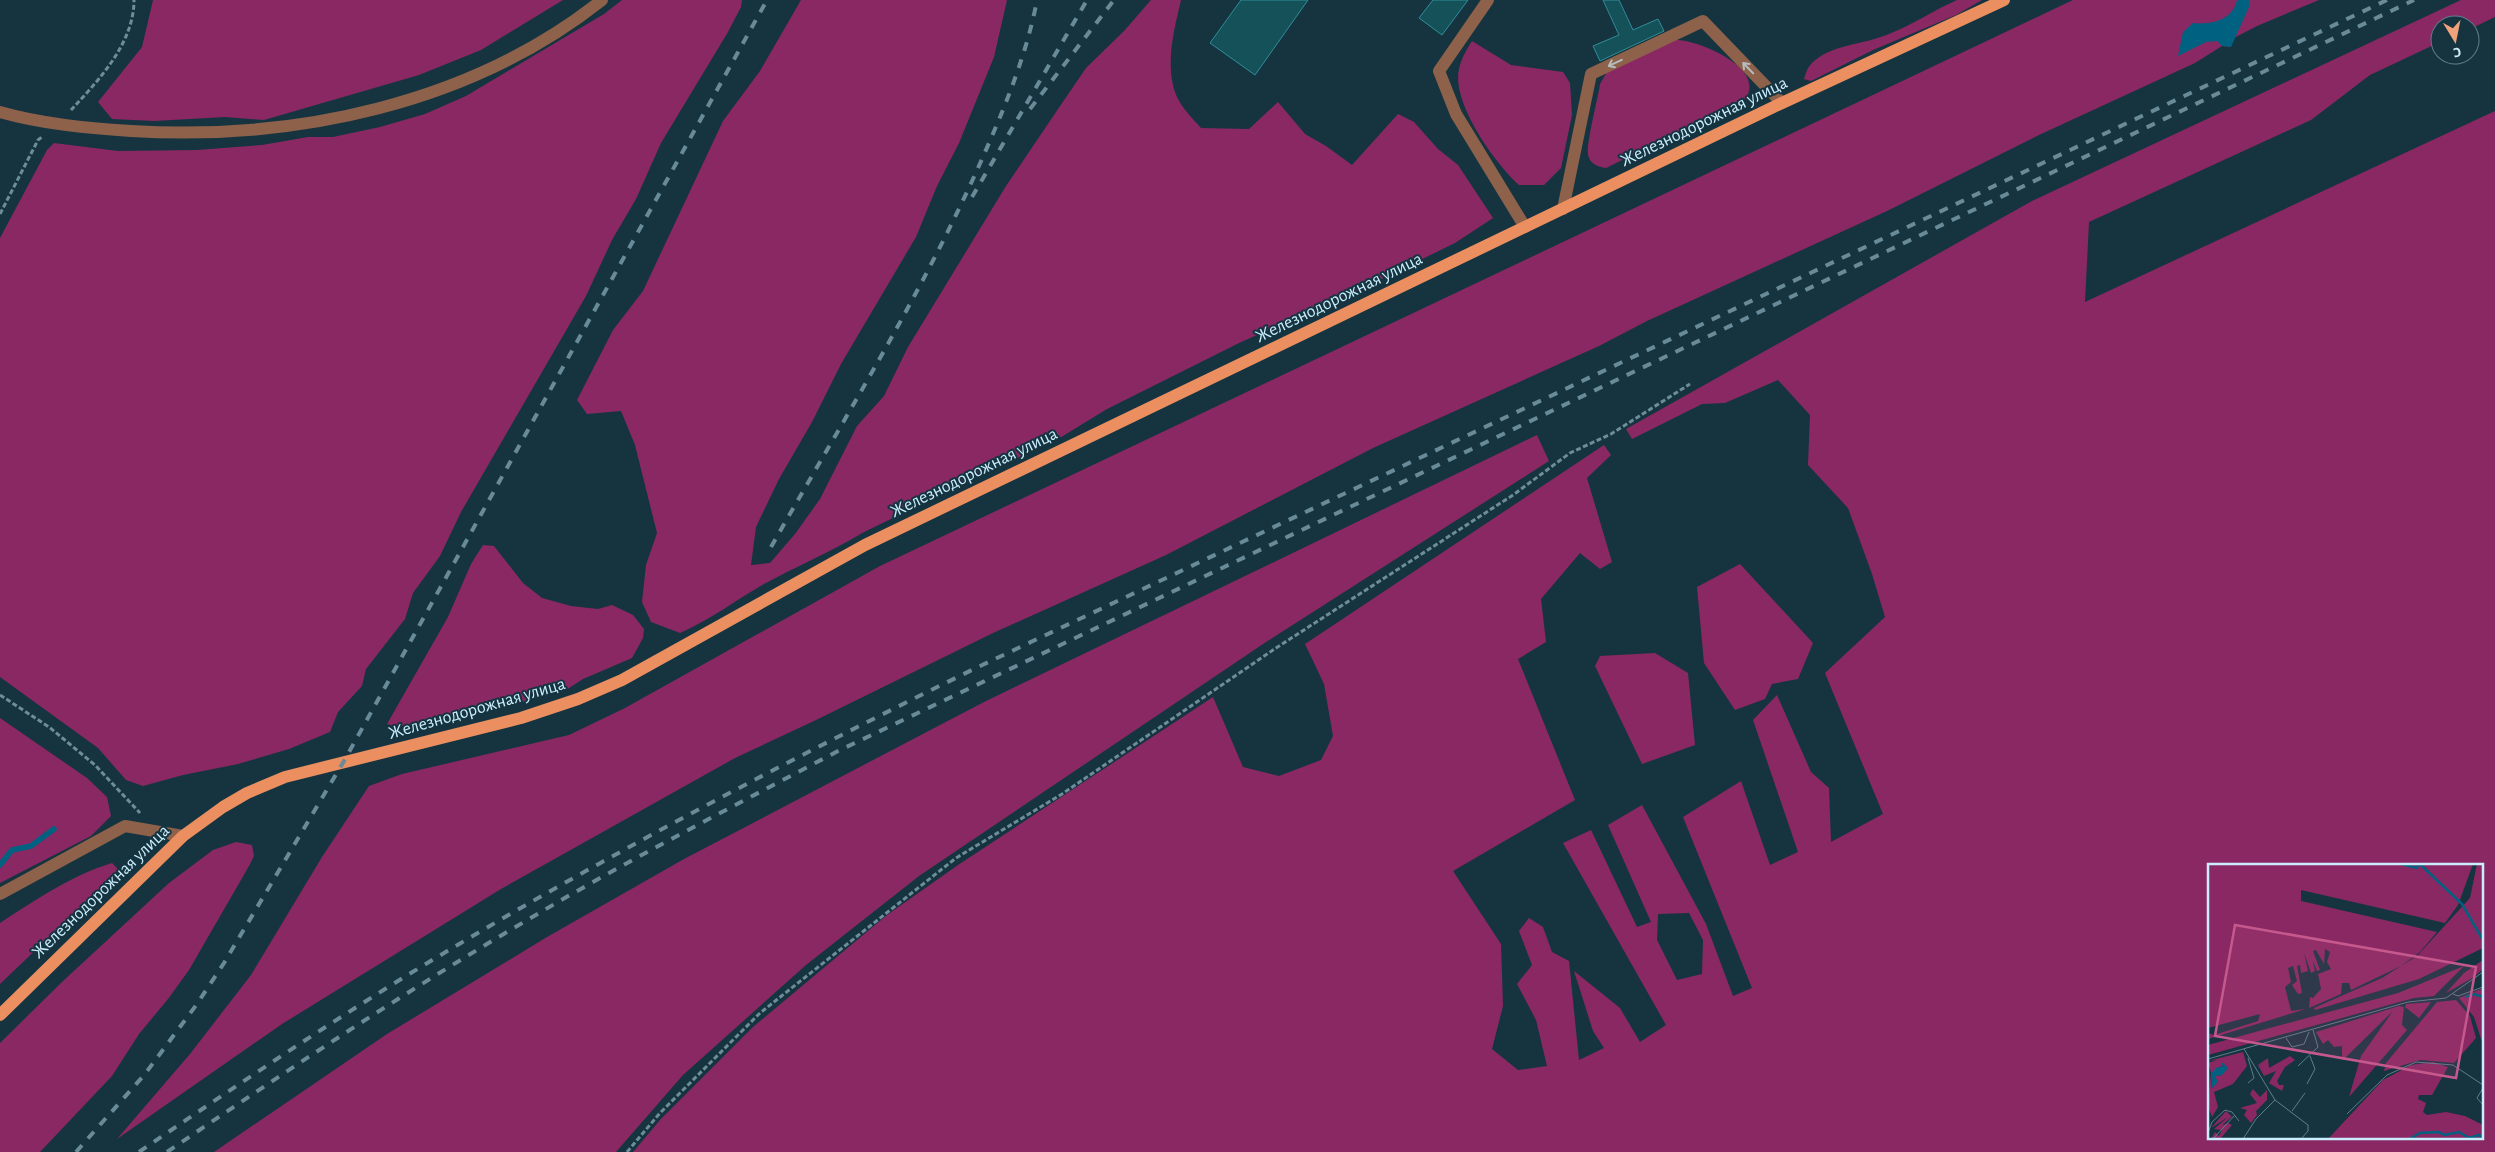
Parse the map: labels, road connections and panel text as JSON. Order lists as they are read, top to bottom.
{
  "streets": {
    "main road": ["Железнодорожная улица"]
  },
  "north": "bottom"
}
